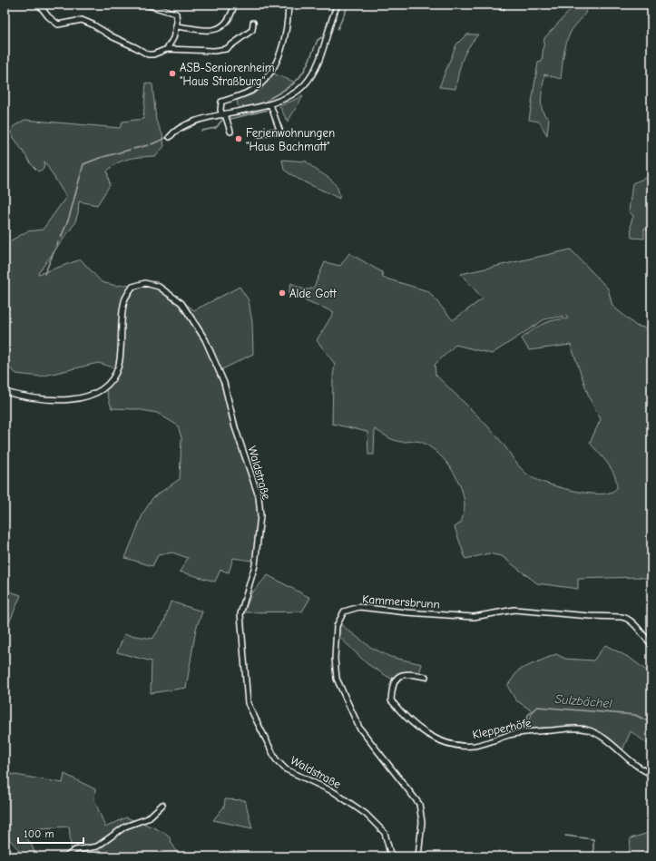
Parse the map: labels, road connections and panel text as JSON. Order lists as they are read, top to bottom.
{
  "streets": {
    "street": ["Waldstraße", "Kammersbrunn", "Klepperhöfe"]
  },
  "water": ["Sulzbächel"],
  "places": ["ASB-Seniorenheim \"Haus Straßburg\"", "Ferienwohnungen \"Haus Bachmatt\"", "Alde Gott"],
  "scale_bar": "100 m"
}
